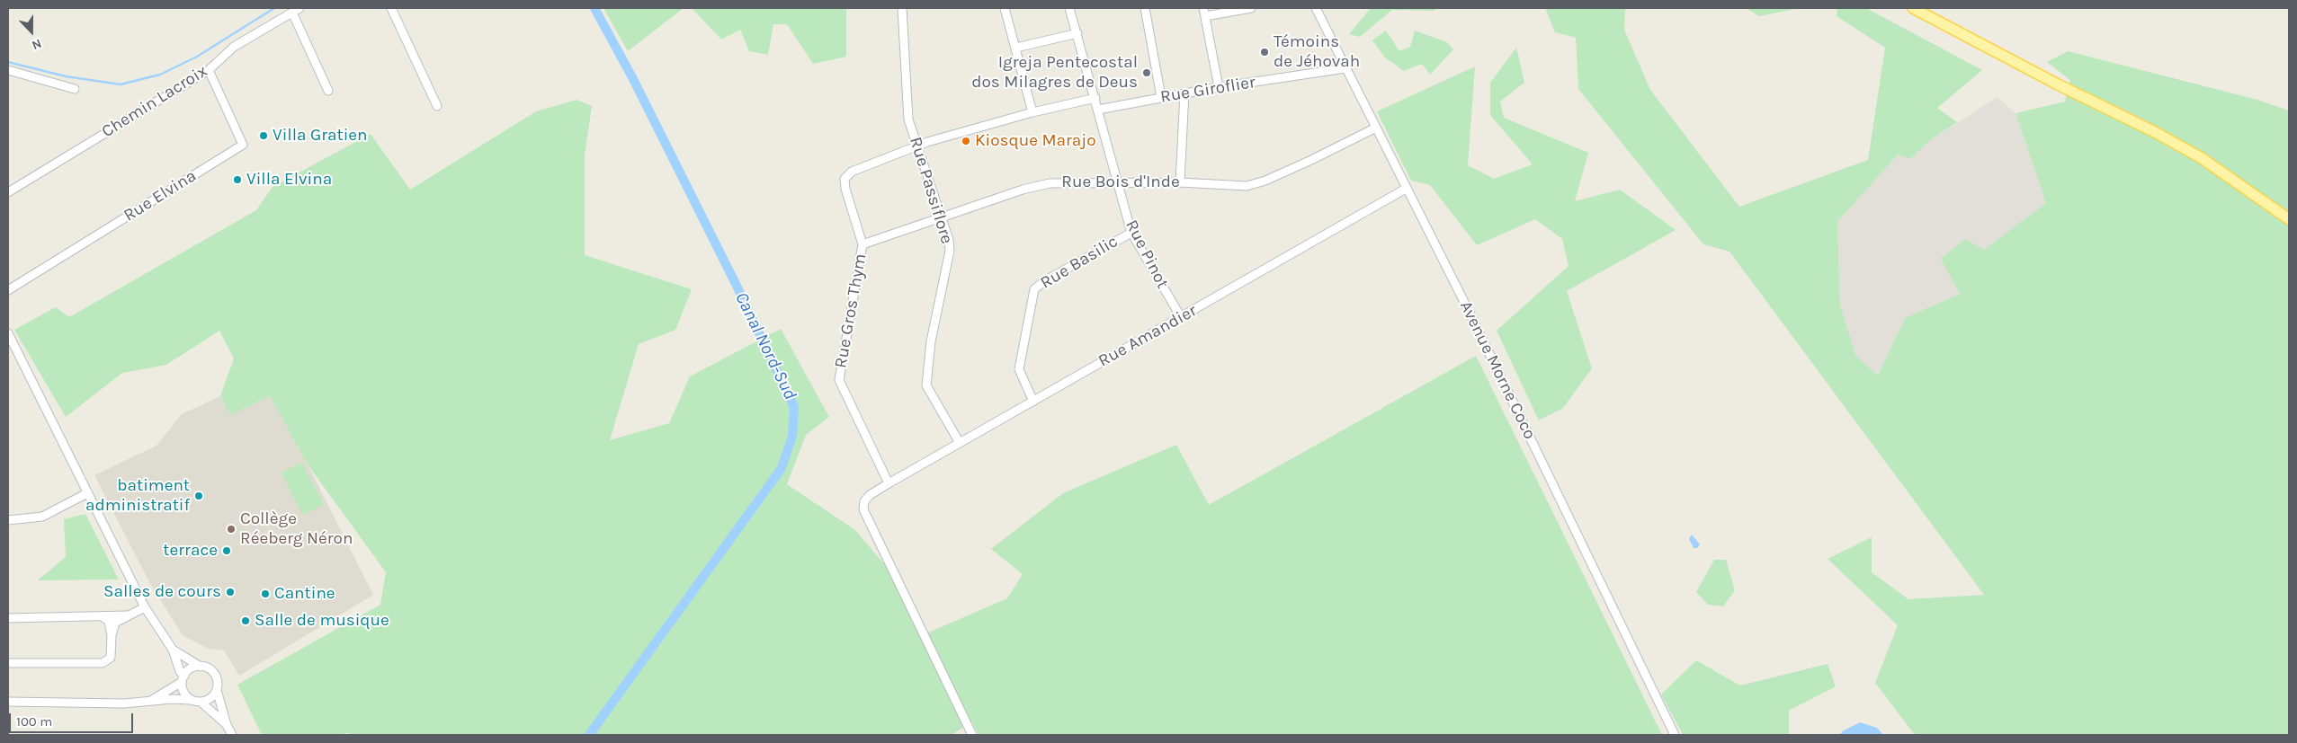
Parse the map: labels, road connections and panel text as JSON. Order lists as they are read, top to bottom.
{
  "streets": {
    "street": [
      "Rue Giroflier",
      "Chemin Lacroix",
      "Rue Bois d'Inde",
      "Rue Passiflore",
      "Rue Elvina",
      "Rue Pinot",
      "Rue Basilic",
      "Rue Gros Thym",
      "Rue Amandier",
      "Avenue Morne Coco"
    ]
  },
  "crossings": [
    ["Rue Giroflier", "Rue Pinot"],
    ["Rue Giroflier", "Avenue Morne Coco"],
    ["Chemin Lacroix", "Rue Elvina"],
    ["Rue Bois d'Inde", "Rue Passiflore"],
    ["Rue Bois d'Inde", "Rue Pinot"],
    ["Rue Bois d'Inde", "Rue Gros Thym"],
    ["Rue Bois d'Inde", "Avenue Morne Coco"],
    ["Rue Passiflore", "Rue Gros Thym"],
    ["Rue Passiflore", "Rue Amandier"],
    ["Rue Pinot", "Rue Basilic"],
    ["Rue Pinot", "Rue Gros Thym"],
    ["Rue Pinot", "Rue Amandier"],
    ["Rue Basilic", "Rue Amandier"],
    ["Rue Gros Thym", "Rue Amandier"],
    ["Rue Amandier", "Avenue Morne Coco"]
  ],
  "water": ["Canal Nord-Sud"],
  "places": [
    "Témoins de Jéhovah",
    "Igreja Pentecostal dos Milagres de Deus",
    "Villa Gratien",
    "Kiosque Marajo",
    "Villa Elvina",
    "batiment administratif",
    "Collège Réeberg Néron",
    "terrace",
    "Salles de cours",
    "Cantine",
    "Salle de musique"
  ],
  "scale_bar": "100 m",
  "north": "bottom"
}
